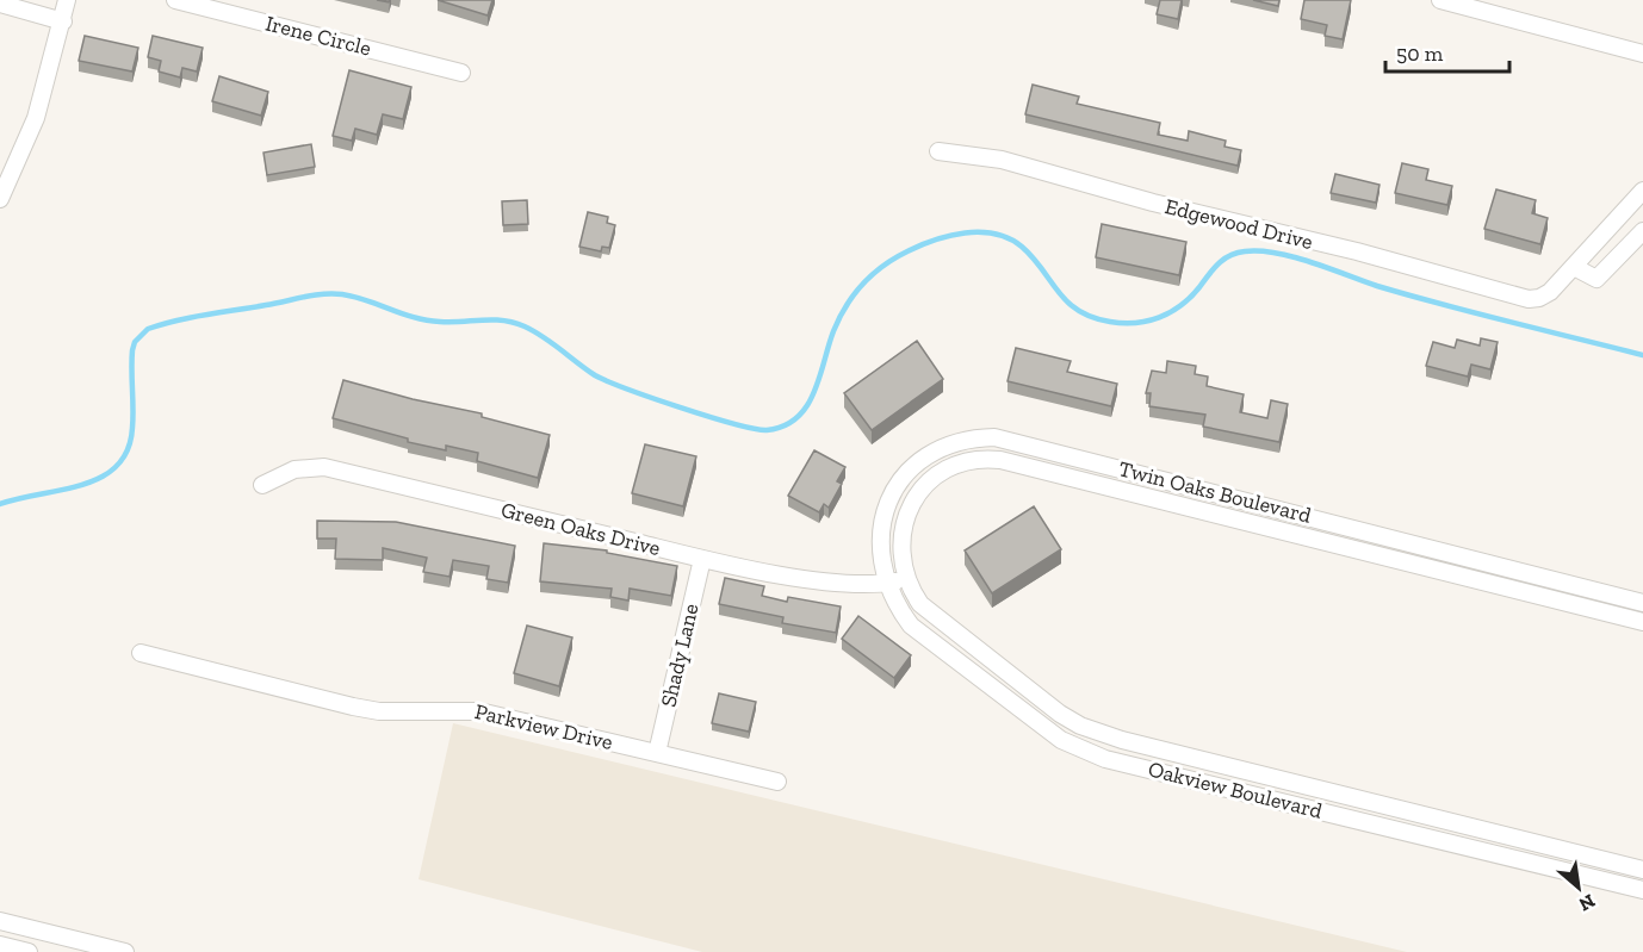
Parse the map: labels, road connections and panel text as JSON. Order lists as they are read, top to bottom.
{
  "streets": {
    "street": [
      "Irene Circle",
      "Edgewood Drive",
      "Twin Oaks Boulevard",
      "Green Oaks Drive",
      "Shady Lane",
      "Parkview Drive",
      "Oakview Boulevard"
    ]
  },
  "crossings": [
    ["Twin Oaks Boulevard", "Green Oaks Drive"],
    ["Twin Oaks Boulevard", "Oakview Boulevard"],
    ["Green Oaks Drive", "Shady Lane"],
    ["Green Oaks Drive", "Oakview Boulevard"],
    ["Shady Lane", "Parkview Drive"]
  ],
  "scale_bar": "50 m",
  "north": "bottom right"
}
